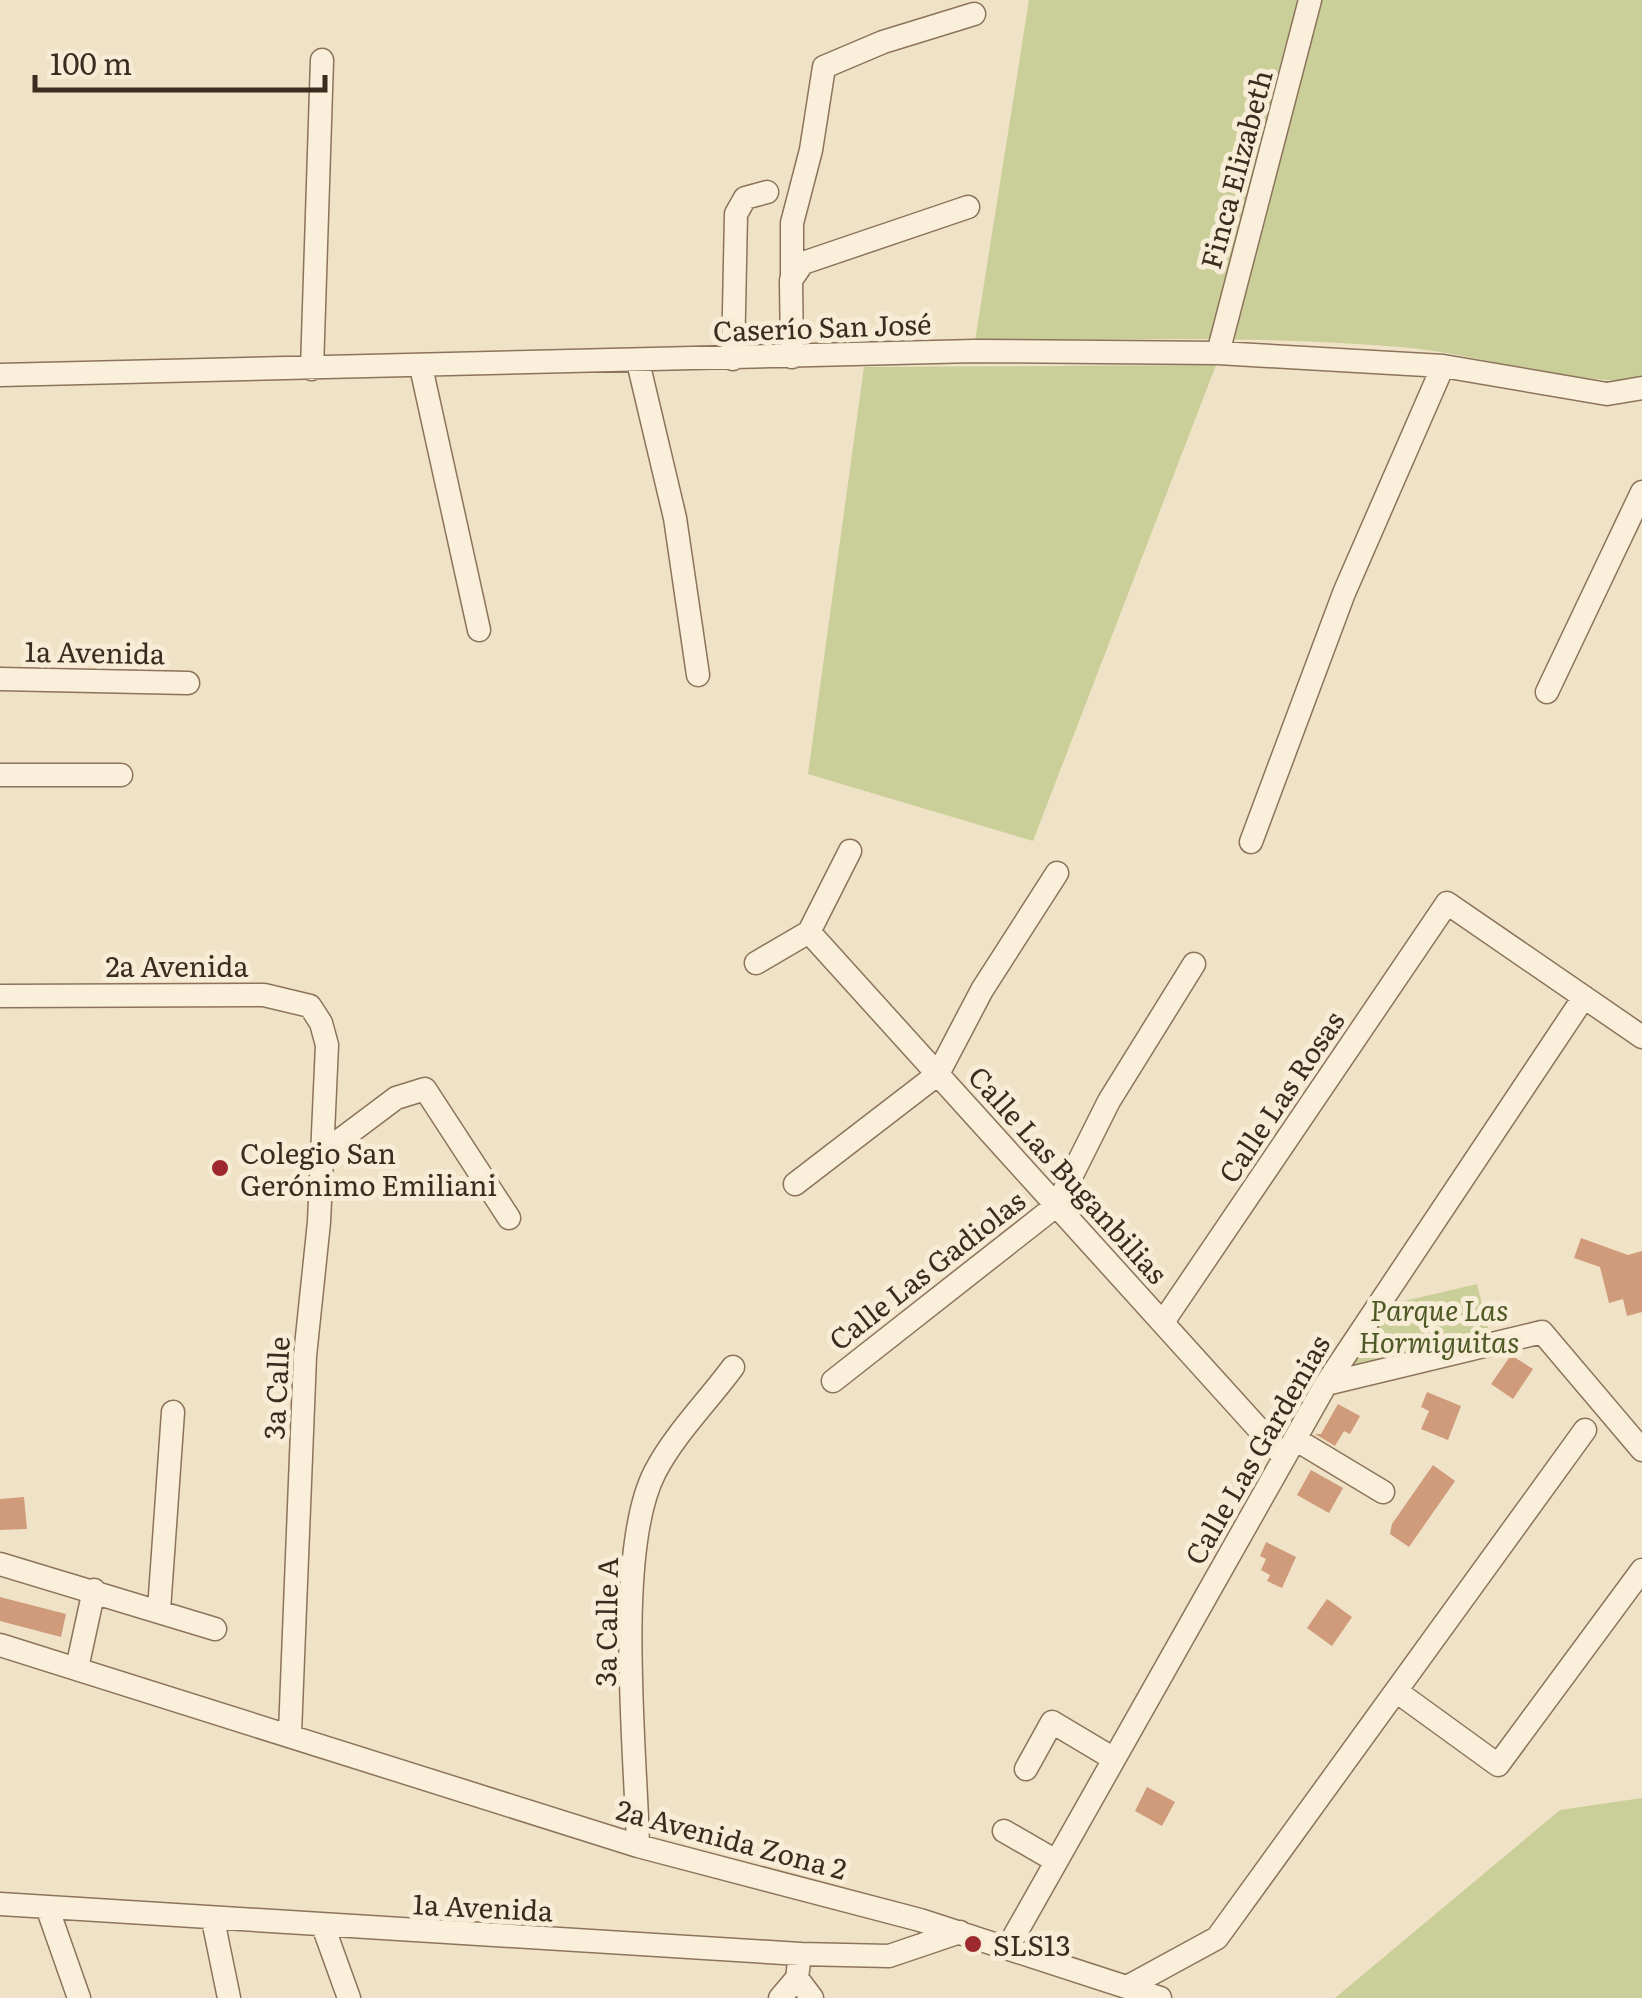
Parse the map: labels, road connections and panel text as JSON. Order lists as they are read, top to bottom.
{
  "streets": {
    "street": [
      "Finca Elizabeth",
      "Caserío San José",
      "1a Avenida",
      "2a Avenida",
      "Calle Las Rosas",
      "Calle Las Buganbilias",
      "Calle Las Gadiolas",
      "3a Calle",
      "Calle Las Gardenias",
      "3a Calle A",
      "2a Avenida Zona 2"
    ]
  },
  "crossings": [
    ["Finca Elizabeth", "Caserío San José"],
    ["1a Avenida", "2a Avenida Zona 2"],
    ["2a Avenida", "3a Calle"],
    ["Calle Las Rosas", "Calle Las Buganbilias"],
    ["Calle Las Rosas", "Calle Las Gardenias"],
    ["Calle Las Buganbilias", "Calle Las Gadiolas"],
    ["Calle Las Buganbilias", "Calle Las Gardenias"],
    ["3a Calle", "2a Avenida Zona 2"],
    ["Calle Las Gardenias", "2a Avenida Zona 2"],
    ["3a Calle A", "2a Avenida Zona 2"]
  ],
  "parks": ["Parque Las Hormiguitas"],
  "places": ["Colegio San Gerónimo Emiliani", "SLS13"],
  "scale_bar": "100 m"
}
